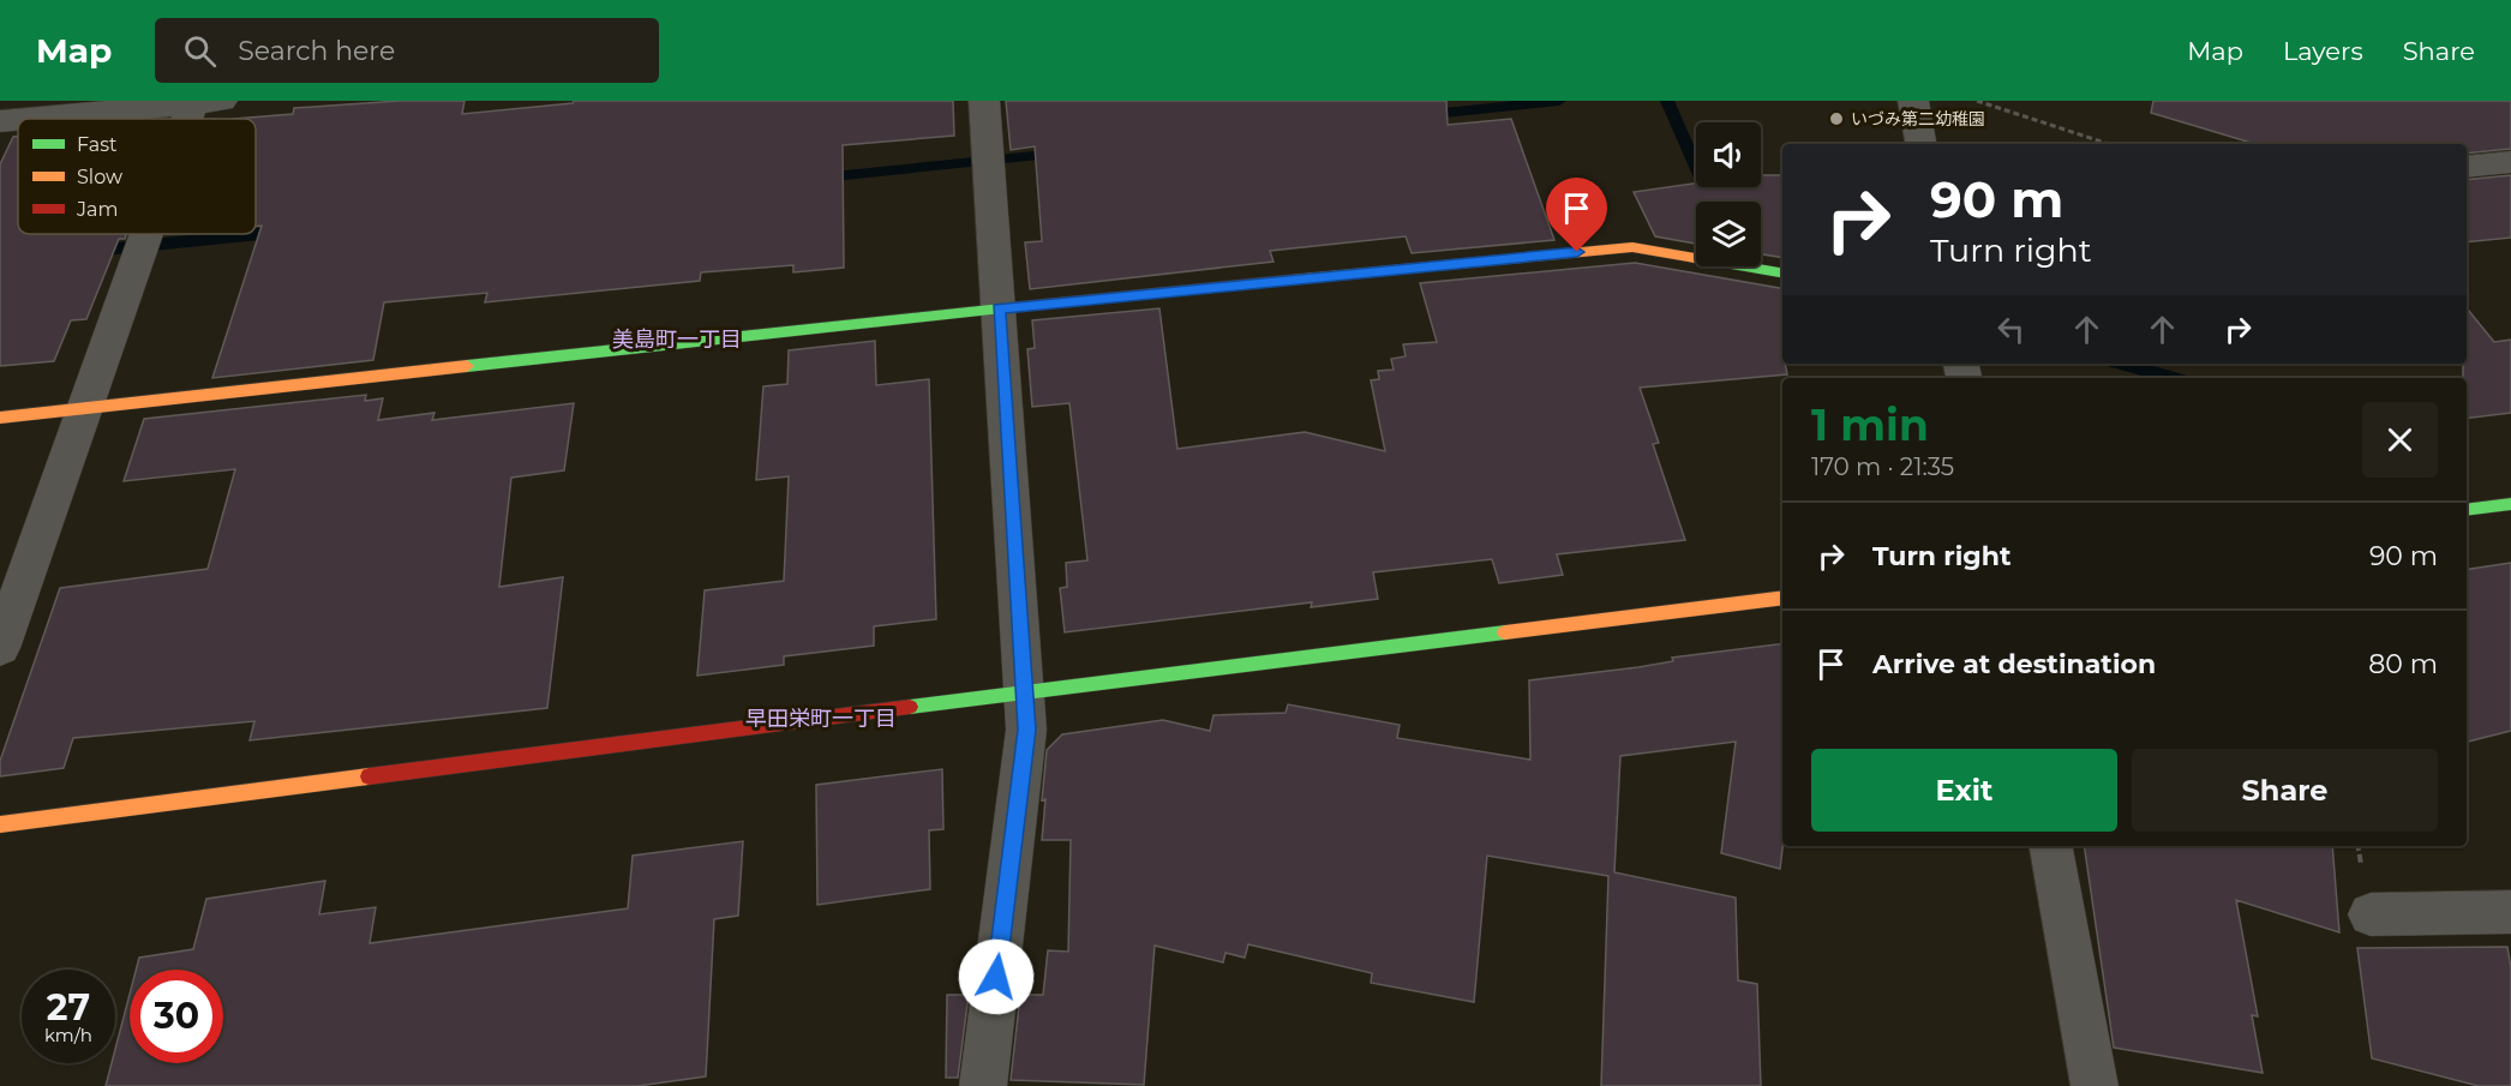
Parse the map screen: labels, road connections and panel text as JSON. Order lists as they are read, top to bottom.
{
  "districts": ["美島町一丁目", "早田栄町一丁目"],
  "places": ["いづみ第二幼稚園"],
  "legend": ["Fast", "Slow", "Jam"],
  "page": {
    "header": "Map",
    "search": "Search here",
    "nav": ["Map", "Layers", "Share"],
    "turn": ["90 m", "Turn right"],
    "heading": ["1 min", "170 m · 21:35"],
    "list": [
      {
        "name": "Turn right",
        "value": "90 m"
      },
      {
        "name": "Arrive at destination",
        "value": "80 m"
      }
    ],
    "buttons": ["Exit", "Share"],
    "speed": "27 km/h",
    "limit": "30"
  }
}
